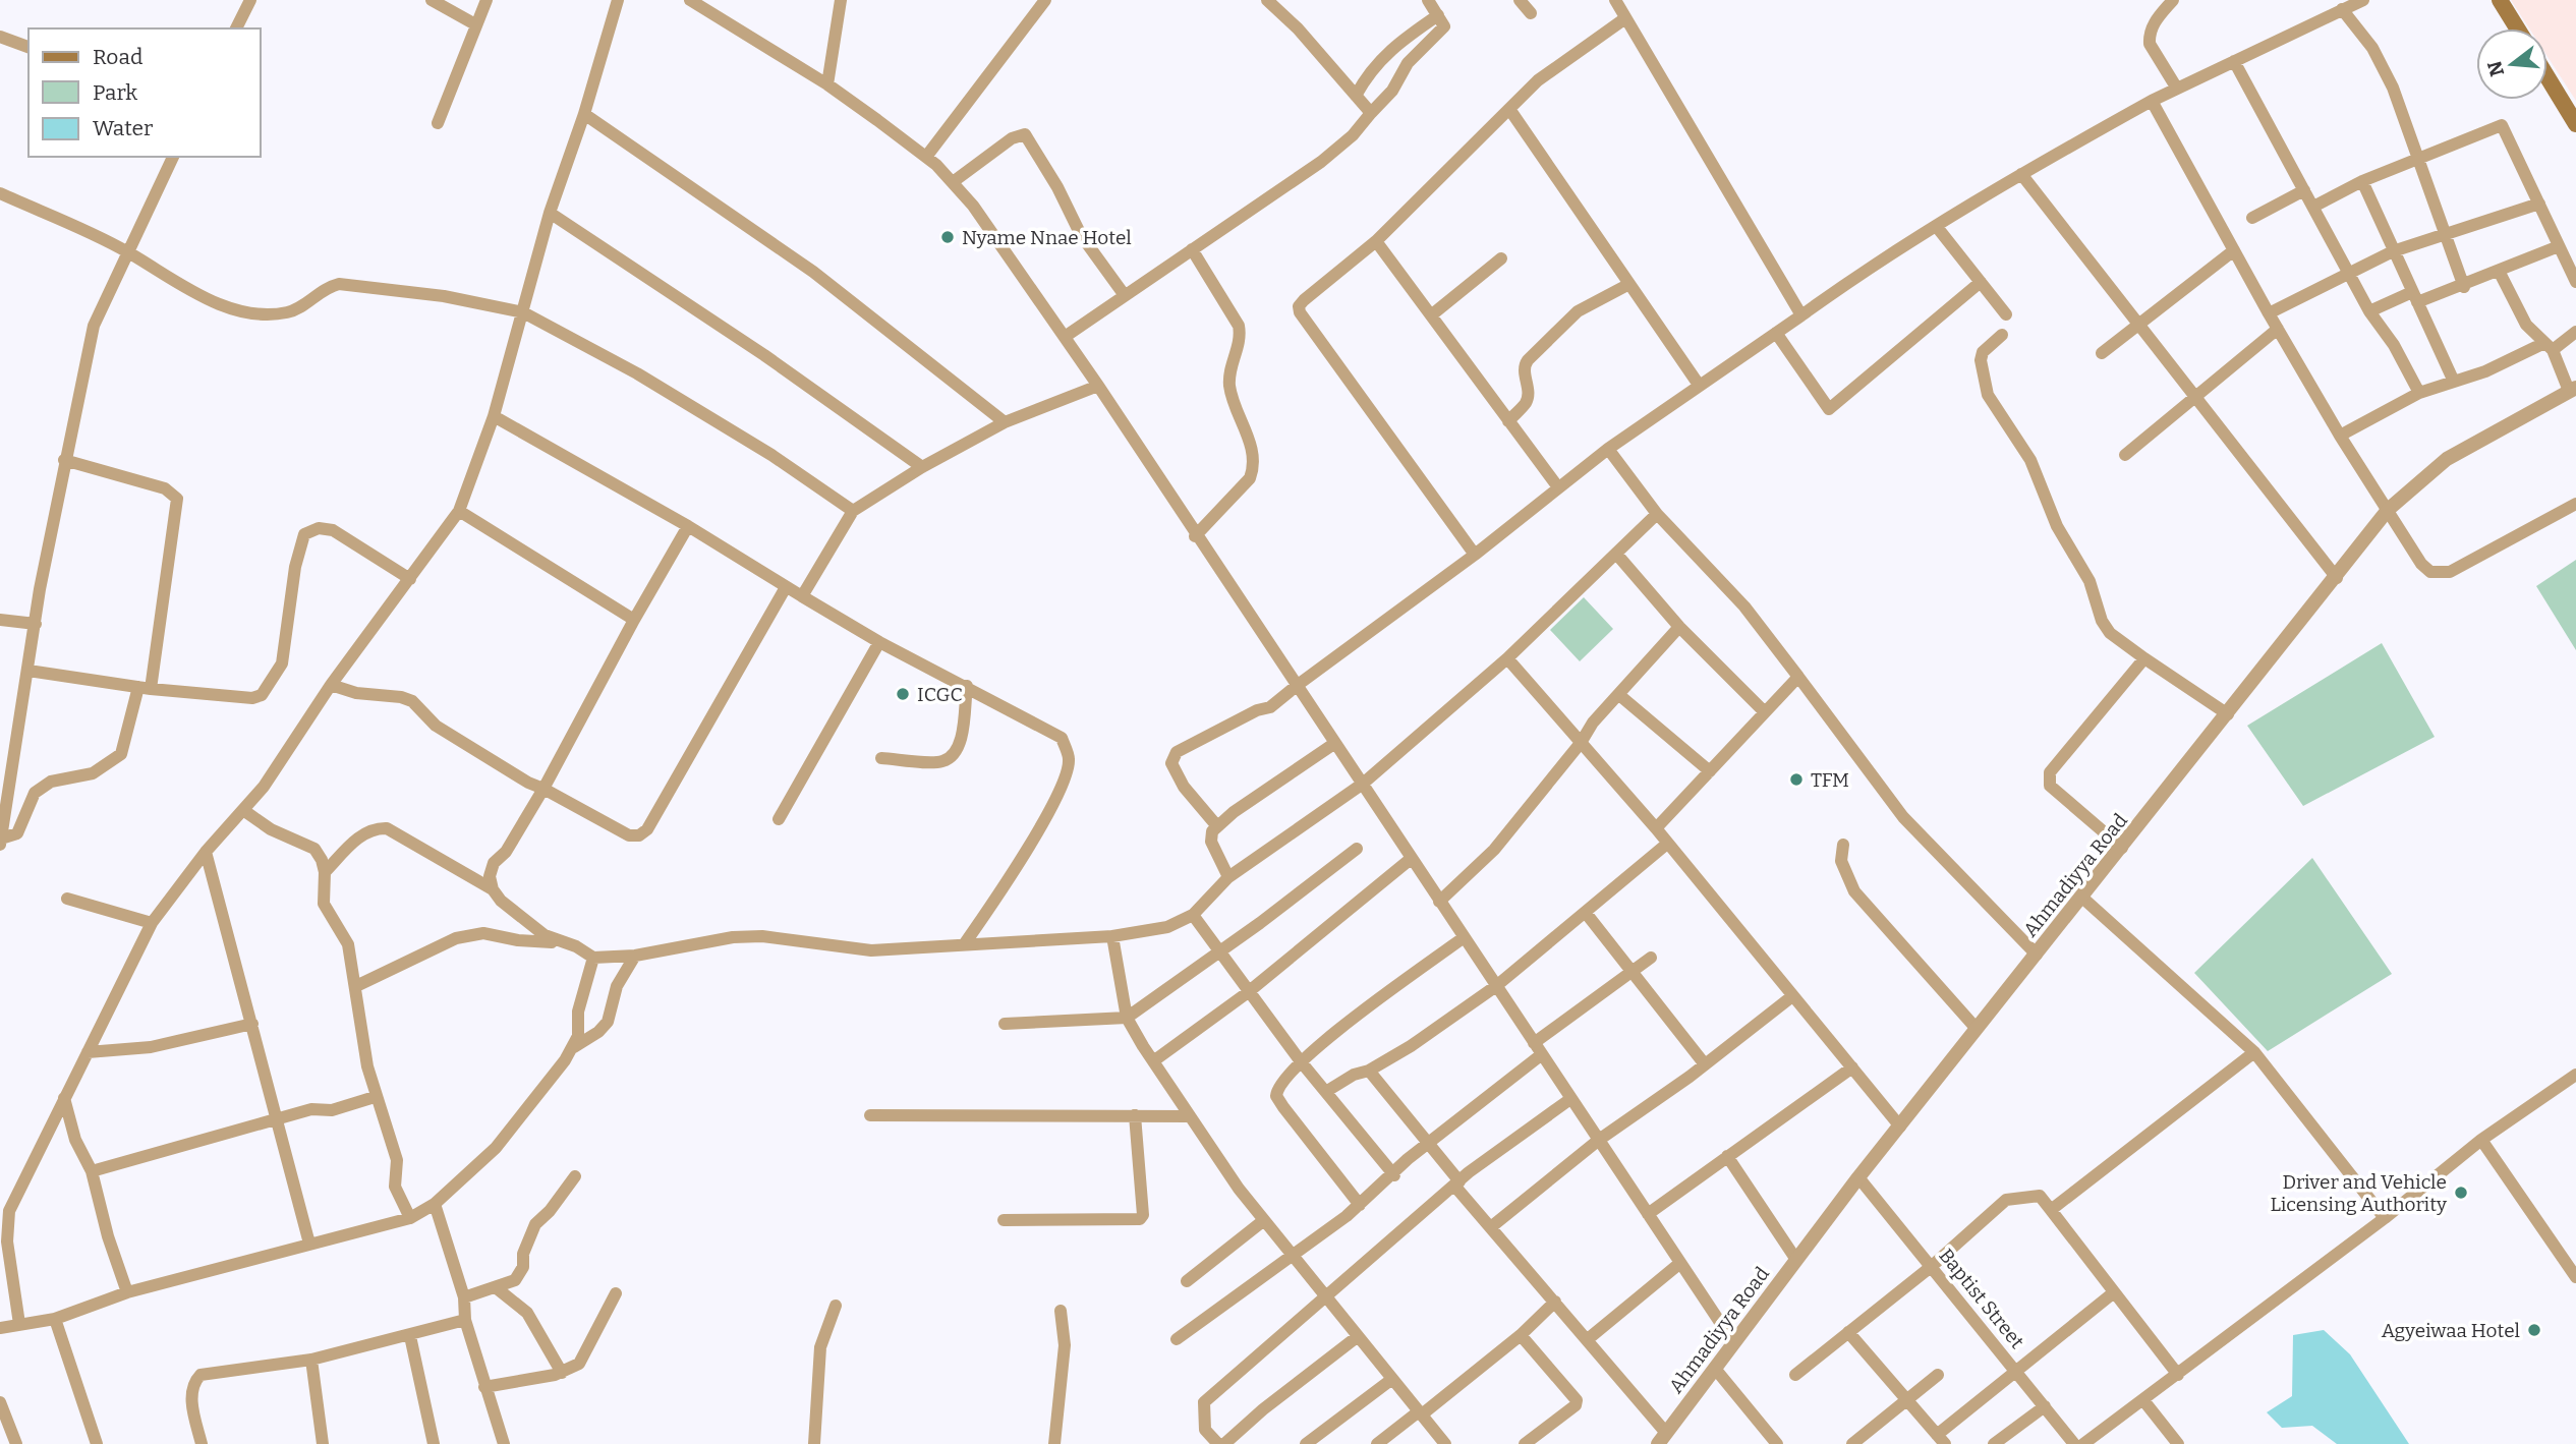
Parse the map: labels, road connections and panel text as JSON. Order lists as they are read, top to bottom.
{
  "streets": {
    "street": ["Ahmadiyya Road", "Baptist Street"]
  },
  "crossings": [
    ["Ahmadiyya Road", "Baptist Street"]
  ],
  "places": [
    "Nyame Nnae Hotel",
    "ICGC",
    "TFM",
    "Driver and Vehicle Licensing Authority",
    "Agyeiwaa Hotel"
  ],
  "legend": ["Road", "Park", "Water"],
  "north": "left"
}
